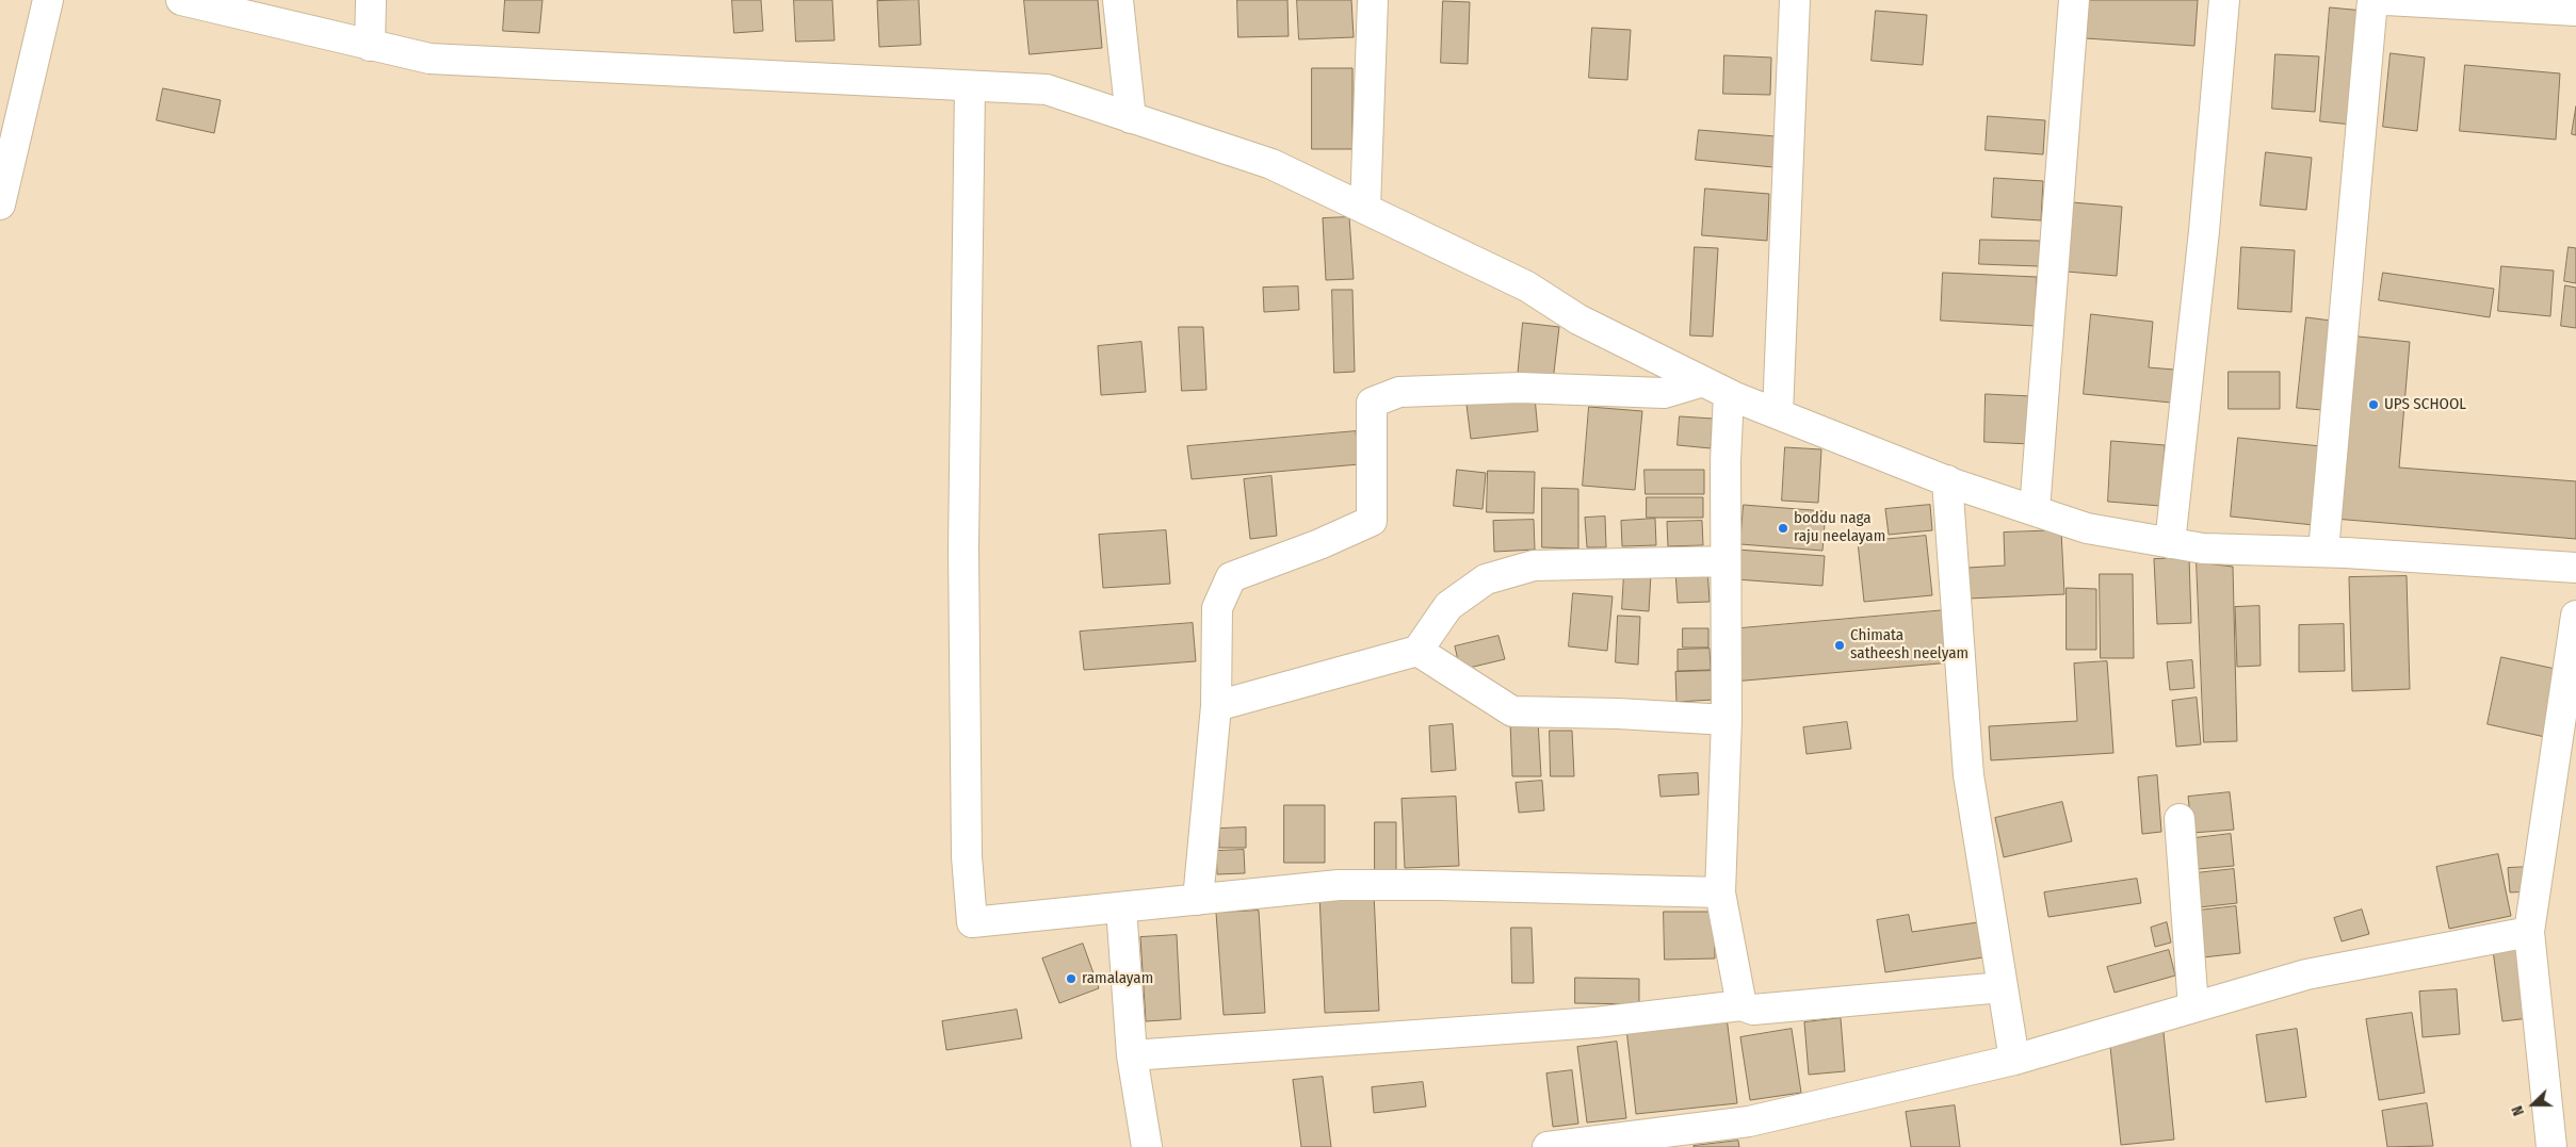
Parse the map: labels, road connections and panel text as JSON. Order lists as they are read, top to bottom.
{
  "places": [
    "UPS SCHOOL",
    "boddu naga raju neelayam",
    "Chimata satheesh neelyam",
    "ramalayam"
  ],
  "north": "left"
}
